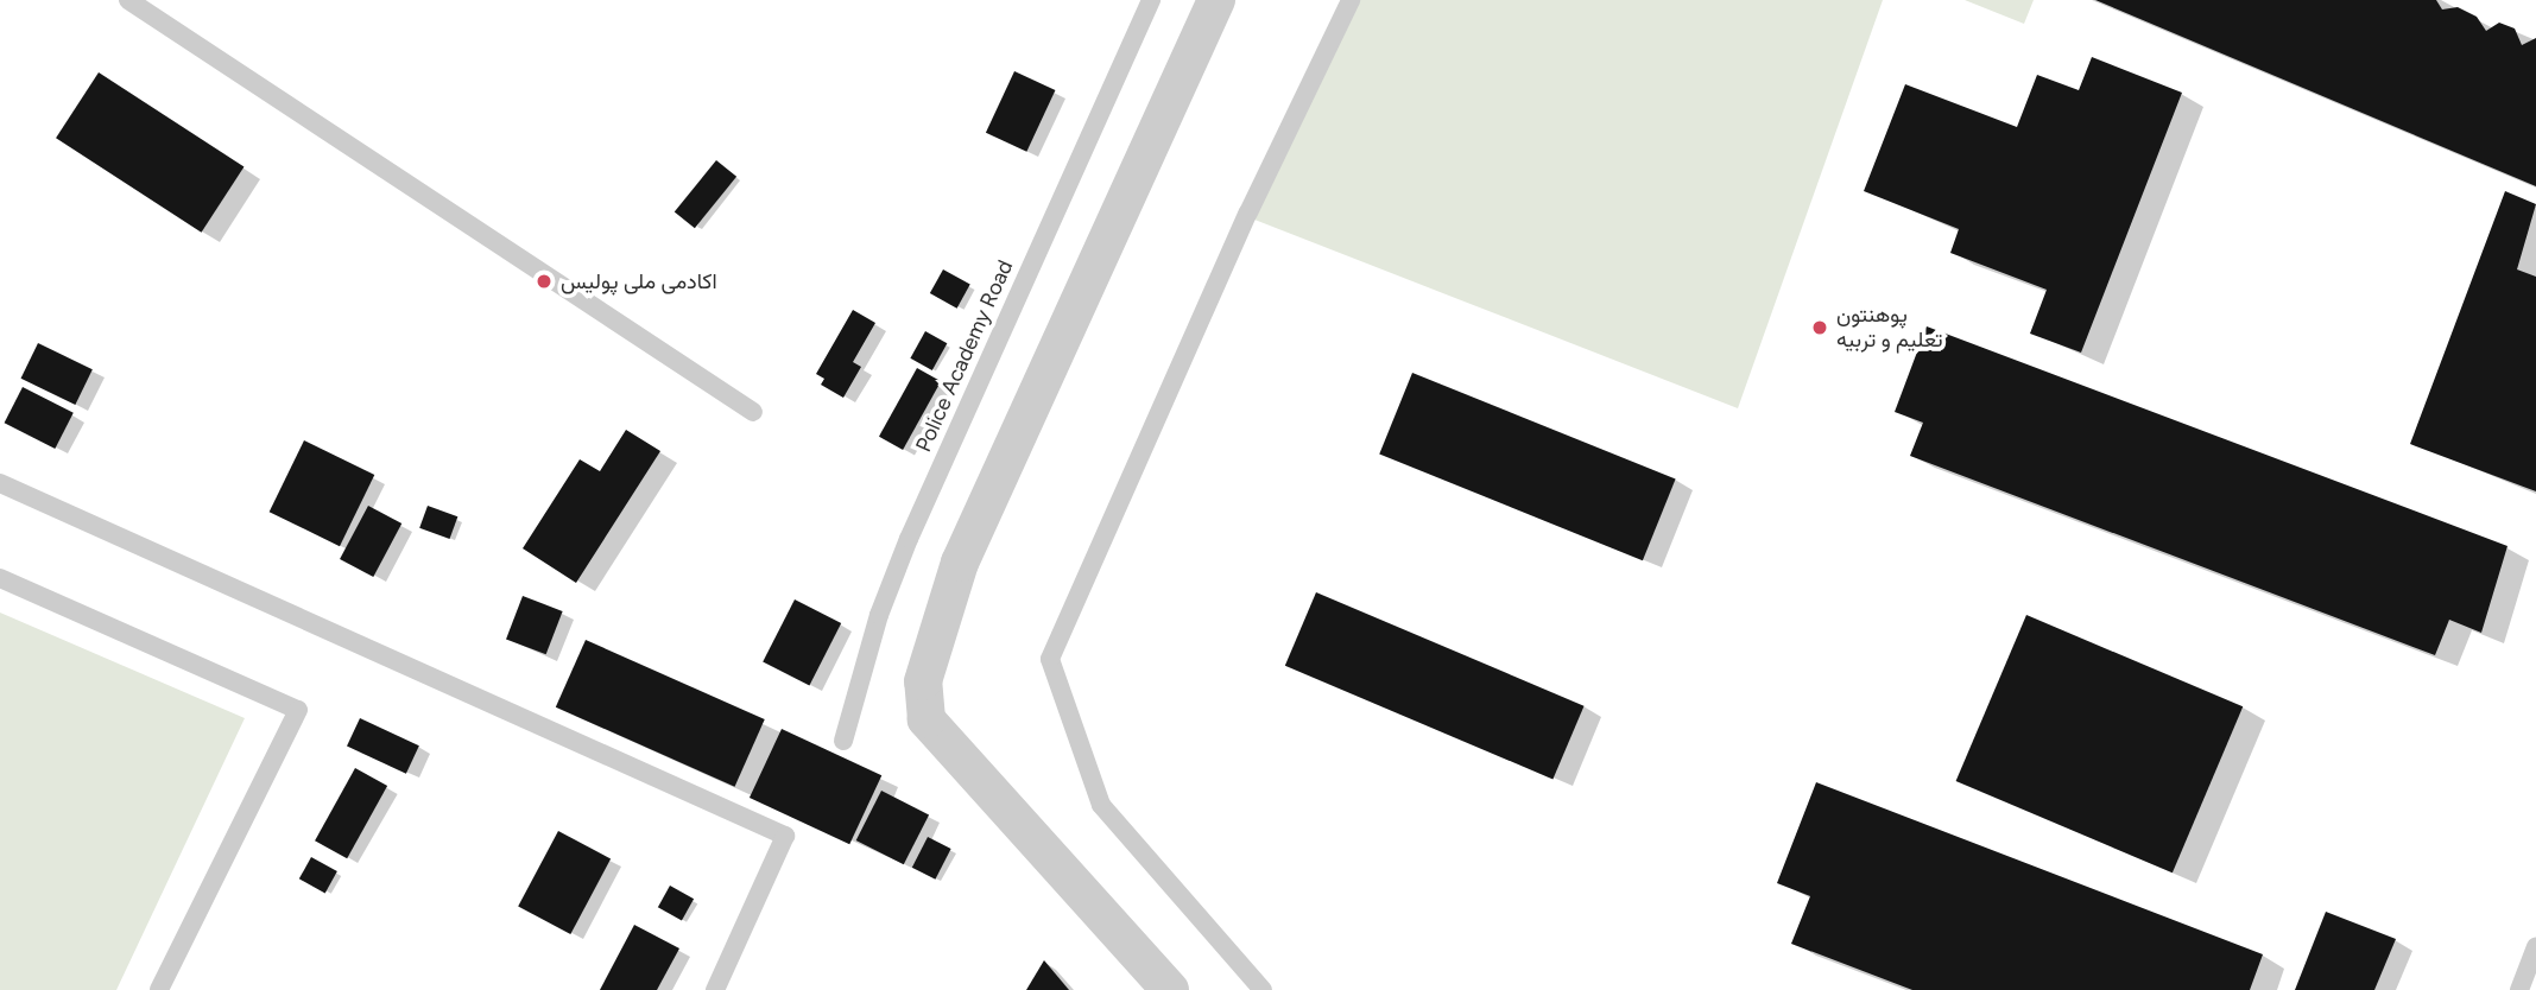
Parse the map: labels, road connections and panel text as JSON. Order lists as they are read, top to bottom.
{
  "streets": {
    "lane": ["Police Academy Road"]
  },
  "places": ["اکادمی ملی پولیس", "پوهنتون تعلیم و تربیه"]
}
